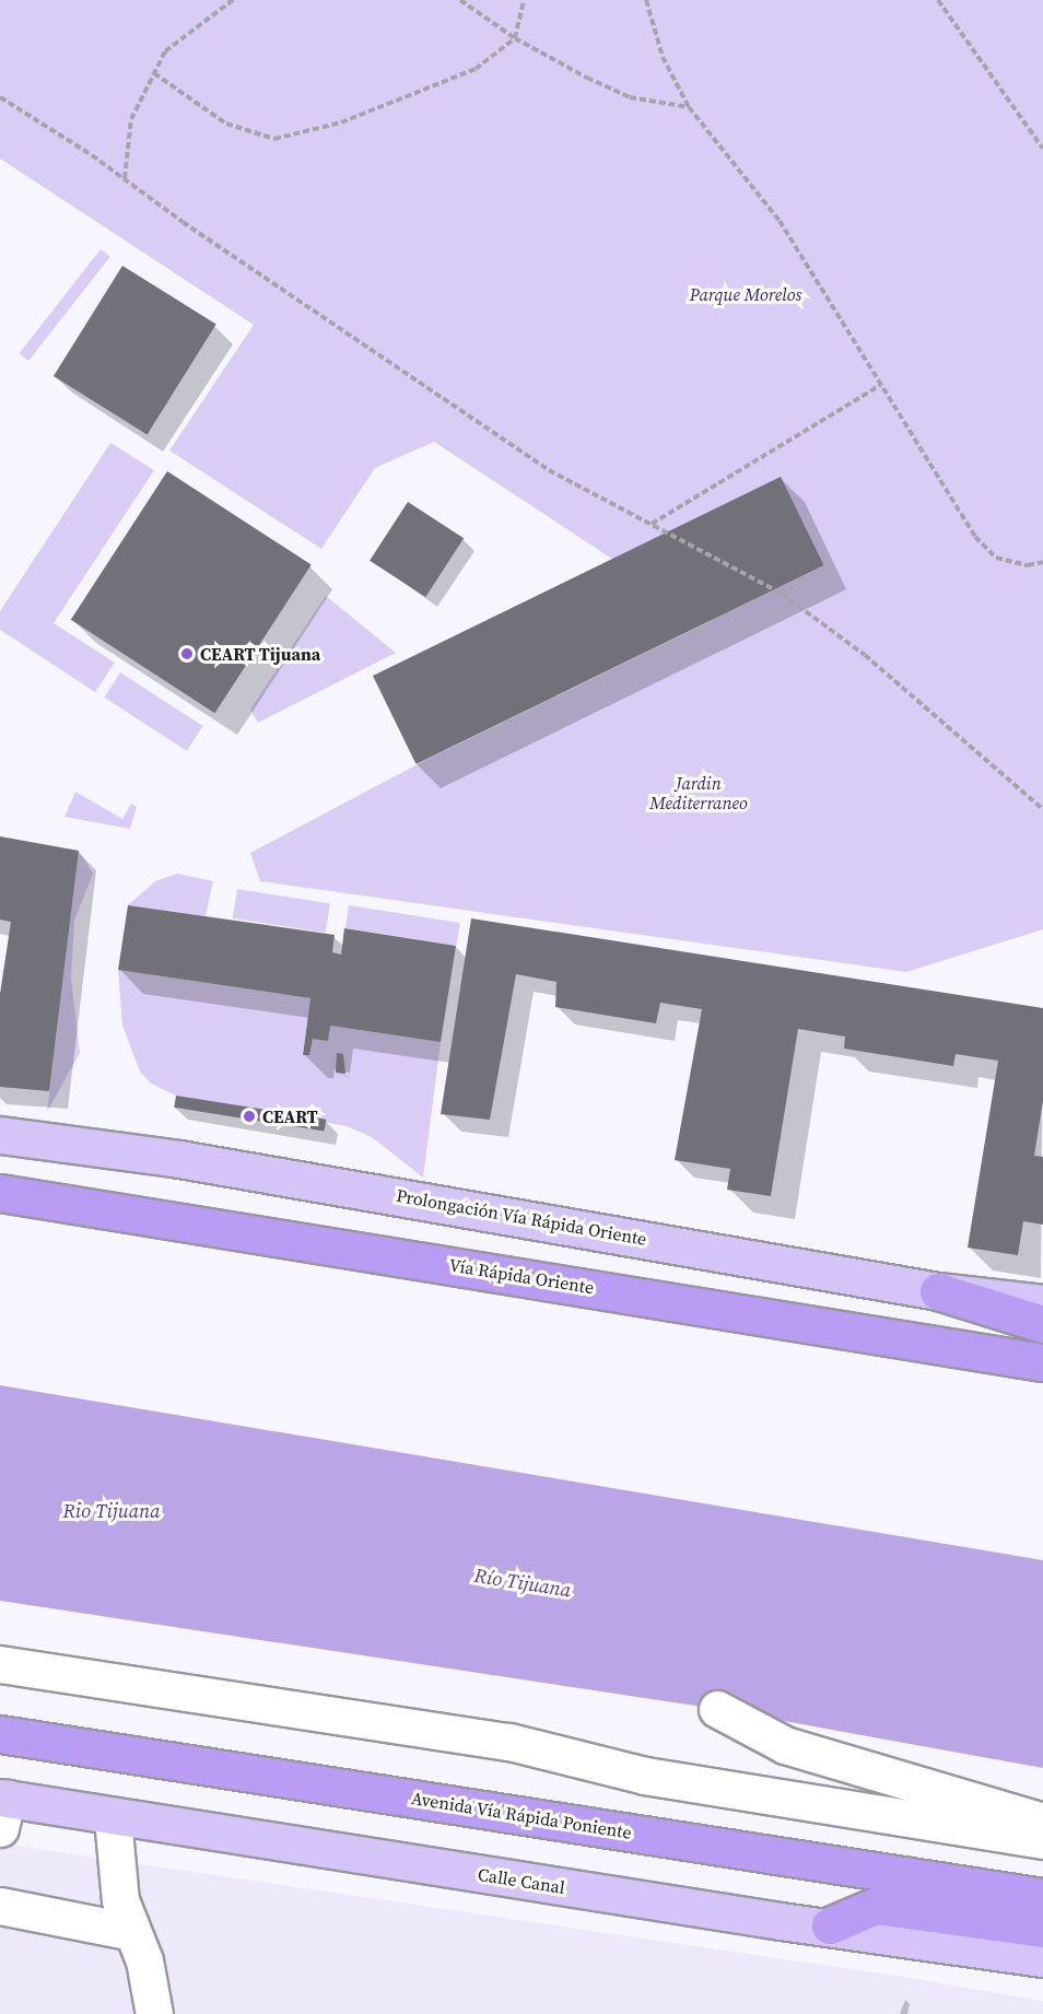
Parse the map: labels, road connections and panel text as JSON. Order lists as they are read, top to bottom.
{
  "streets": {
    "highway": ["Vía Rápida Oriente", "Avenida Vía Rápida Poniente"],
    "main road": ["Prolongación Vía Rápida Oriente", "Calle Canal"]
  },
  "water": ["Rio Tijuana", "Río Tijuana"],
  "parks": ["Parque Morelos", "Jardin Mediterraneo"],
  "places": ["CEART Tijuana", "CEART"]
}
